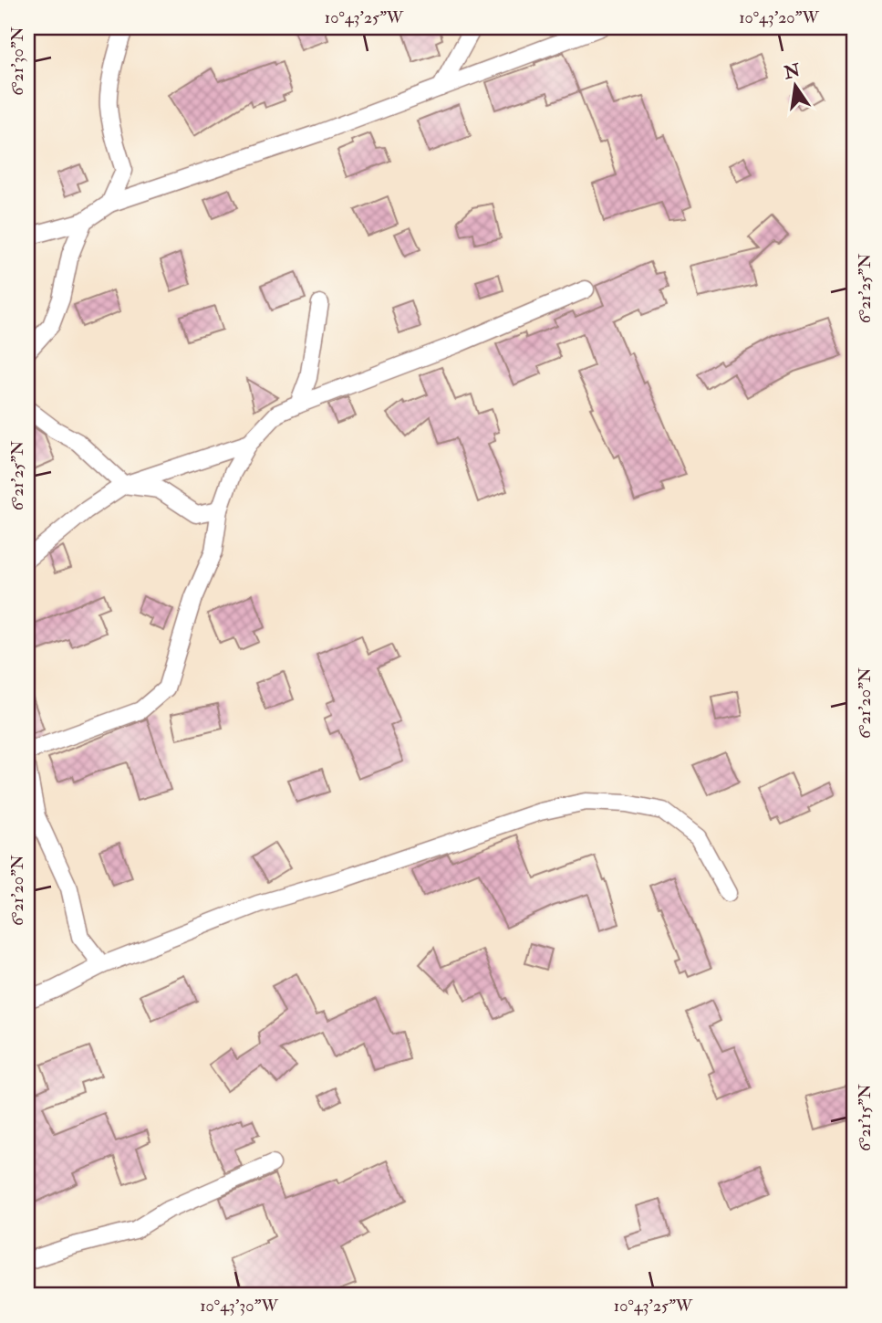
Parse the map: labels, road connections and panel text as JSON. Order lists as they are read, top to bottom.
{
  "north": "top",
  "coordinates": [
    "10°43'25\"W",
    "10°43'20\"W",
    "6°21'30\"N",
    "6°21'25\"N",
    "6°21'20\"N",
    "6°21'15\"N",
    "10°43'30\"W"
  ]
}
